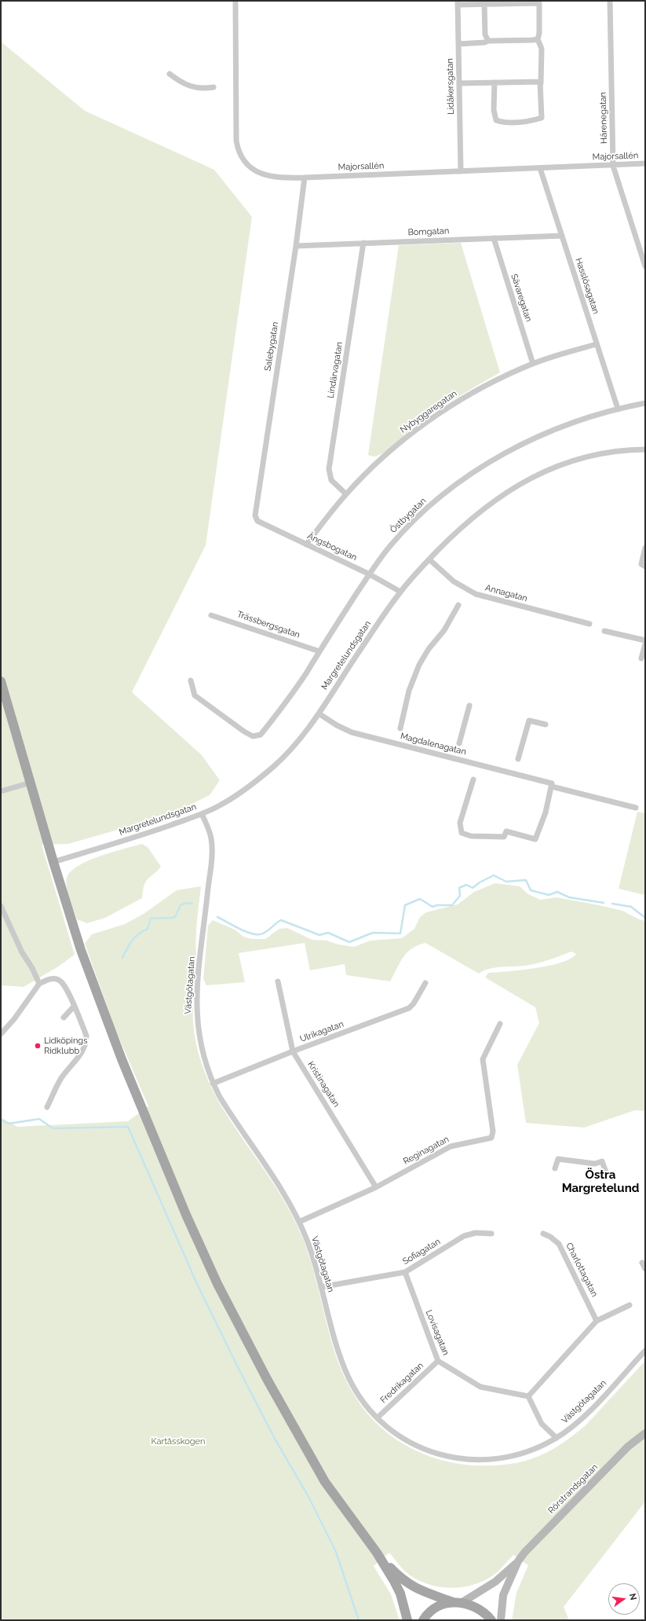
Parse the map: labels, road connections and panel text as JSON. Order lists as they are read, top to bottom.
{
  "streets": {
    "main road": ["Rörstrandsgatan"],
    "street": [
      "Lidåkersgatan",
      "Härenegatan",
      "Majorsallén",
      "Bomgatan",
      "Hasslösagatan",
      "Sävaregatan",
      "Salebygatan",
      "Lindärvagatan",
      "Nybyggaregatan",
      "Östbygatan",
      "Ängsbogatan",
      "Annagatan",
      "Trässbergsgatan",
      "Margretelundsgatan",
      "Magdalenagatan",
      "Västgötagatan",
      "Ulrikagatan",
      "Kristinagatan",
      "Reginagatan",
      "Sofiagatan",
      "Charlottagatan",
      "Lovisagatan",
      "Fredrikagatan"
    ]
  },
  "crossings": [
    ["Lidåkersgatan", "Majorsallén"],
    ["Härenegatan", "Majorsallén"],
    ["Majorsallén", "Hasslösagatan"],
    ["Majorsallén", "Salebygatan"],
    ["Bomgatan", "Hasslösagatan"],
    ["Bomgatan", "Sävaregatan"],
    ["Bomgatan", "Salebygatan"],
    ["Bomgatan", "Lindärvagatan"],
    ["Hasslösagatan", "Nybyggaregatan"],
    ["Hasslösagatan", "Östbygatan"],
    ["Sävaregatan", "Nybyggaregatan"],
    ["Salebygatan", "Ängsbogatan"],
    ["Lindärvagatan", "Nybyggaregatan"],
    ["Nybyggaregatan", "Ängsbogatan"],
    ["Östbygatan", "Ängsbogatan"],
    ["Östbygatan", "Trässbergsgatan"],
    ["Ängsbogatan", "Margretelundsgatan"],
    ["Annagatan", "Margretelundsgatan"],
    ["Margretelundsgatan", "Magdalenagatan"],
    ["Margretelundsgatan", "Västgötagatan"],
    ["Västgötagatan", "Ulrikagatan"],
    ["Västgötagatan", "Reginagatan"],
    ["Västgötagatan", "Sofiagatan"],
    ["Västgötagatan", "Fredrikagatan"],
    ["Ulrikagatan", "Kristinagatan"],
    ["Kristinagatan", "Reginagatan"],
    ["Sofiagatan", "Lovisagatan"],
    ["Lovisagatan", "Fredrikagatan"]
  ],
  "districts": ["Östra Margretelund"],
  "parks": ["Kartåsskogen"],
  "places": ["Lidköpings Ridklubb"],
  "north": "right"
}
